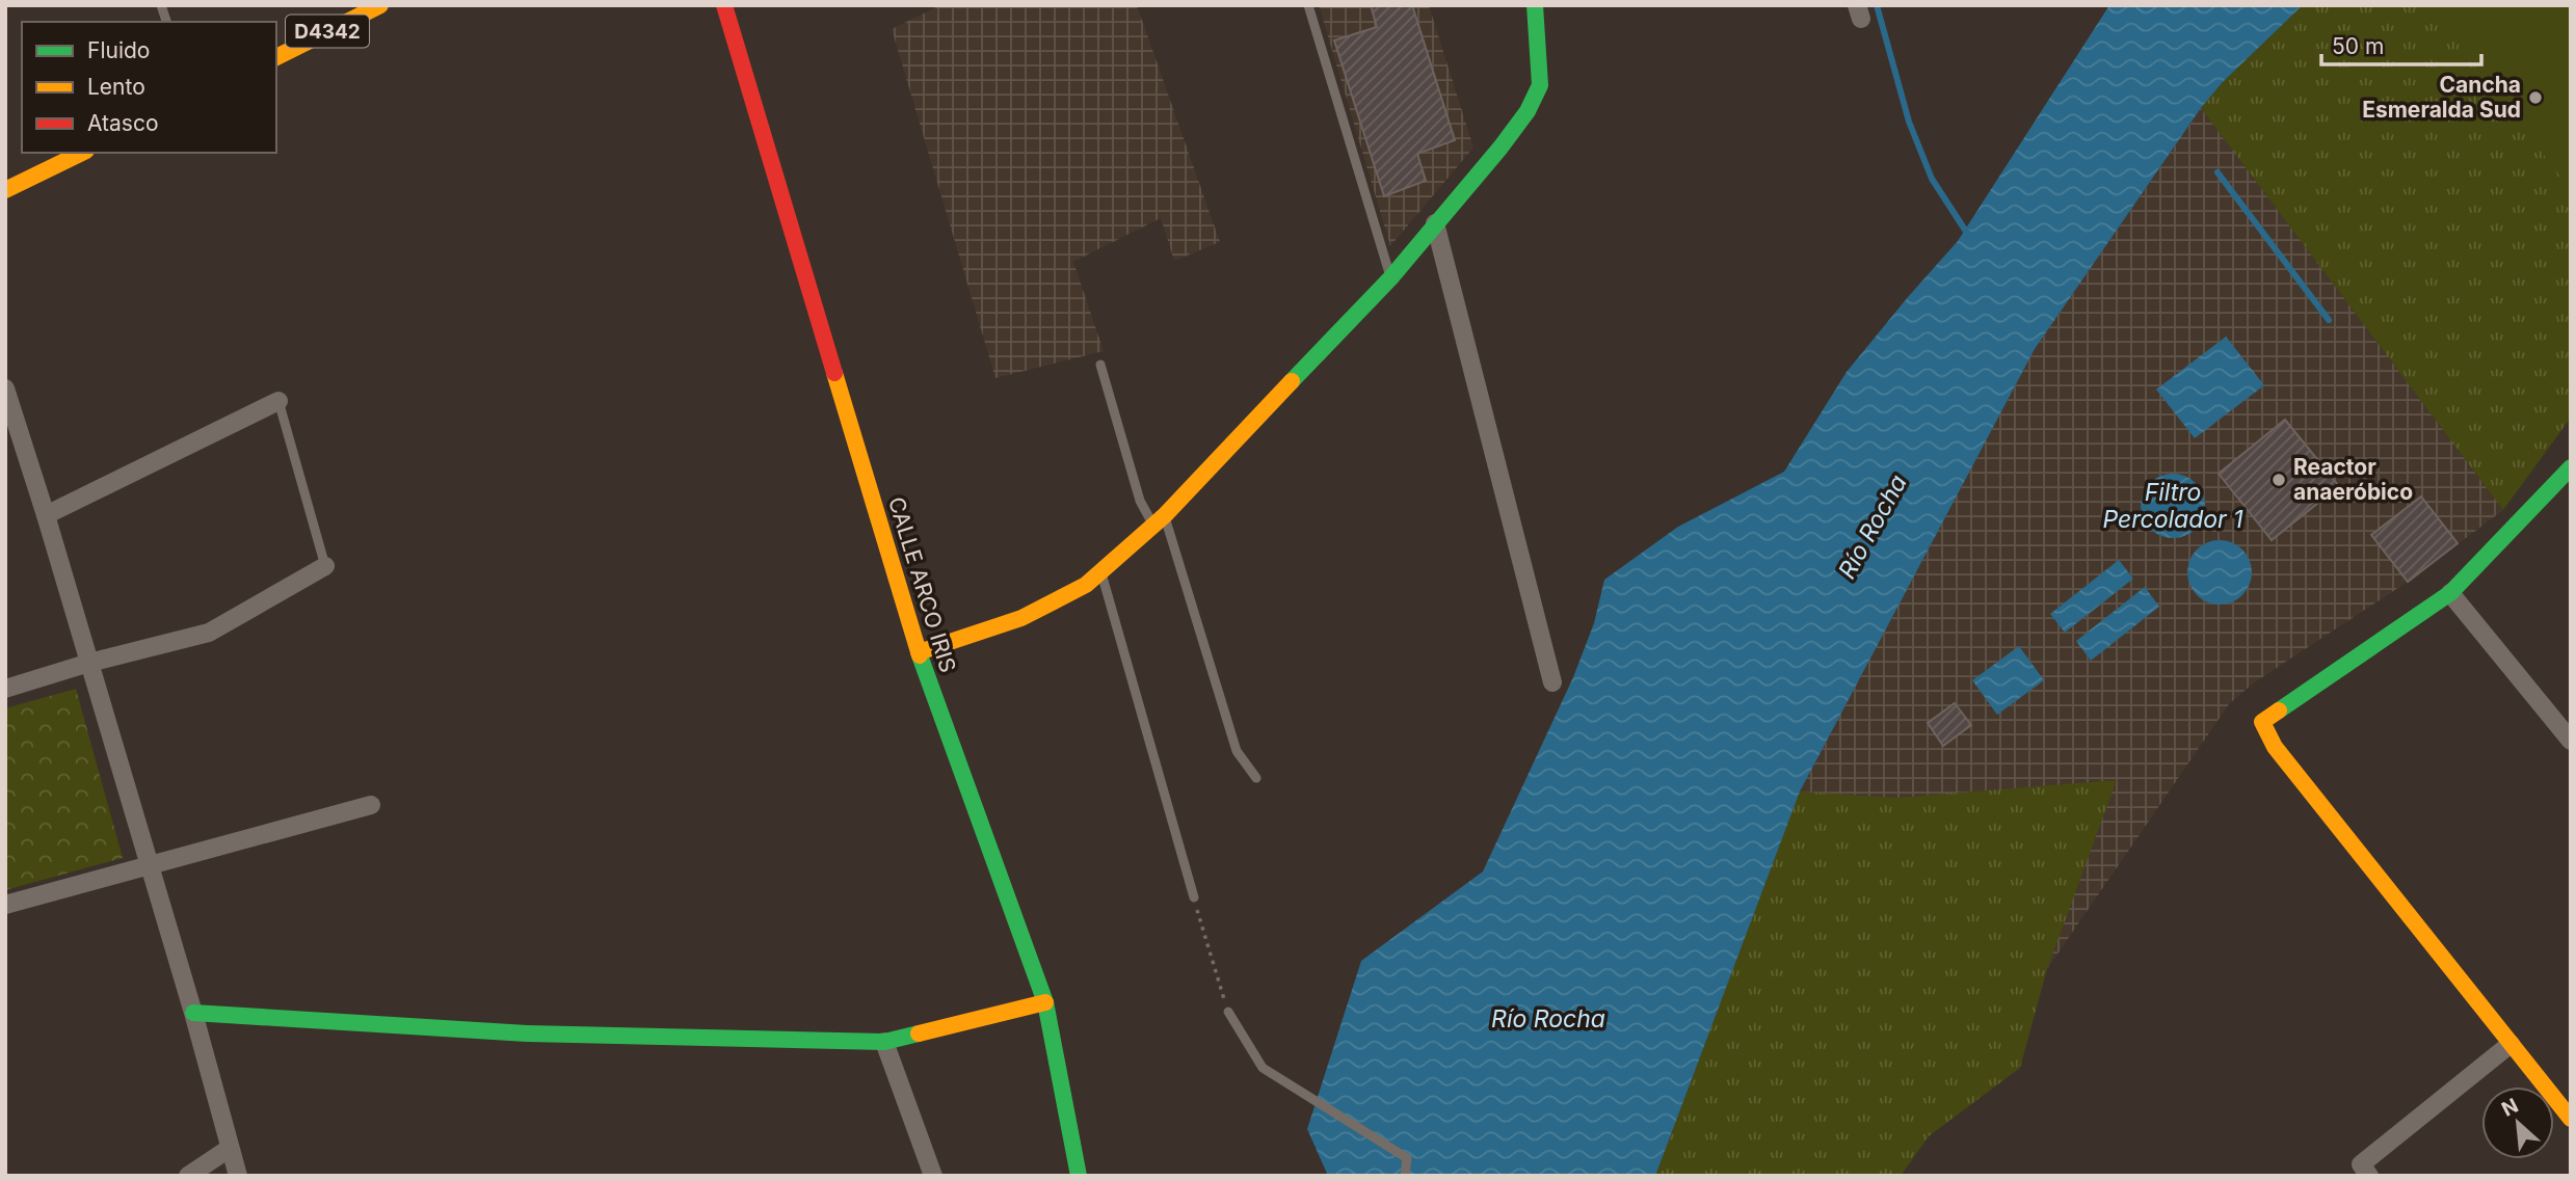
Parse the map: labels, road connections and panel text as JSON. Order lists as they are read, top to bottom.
{
  "streets": {
    "street": ["D4342", "CALLE ARCO IRIS"]
  },
  "water": ["Filtro Percolador 1", "Río Rocha"],
  "places": ["Cancha Esmeralda Sud", "Reactor anaeróbico"],
  "legend": ["Fluido", "Lento", "Atasco"],
  "scale_bar": "50 m",
  "north": "top left"
}
